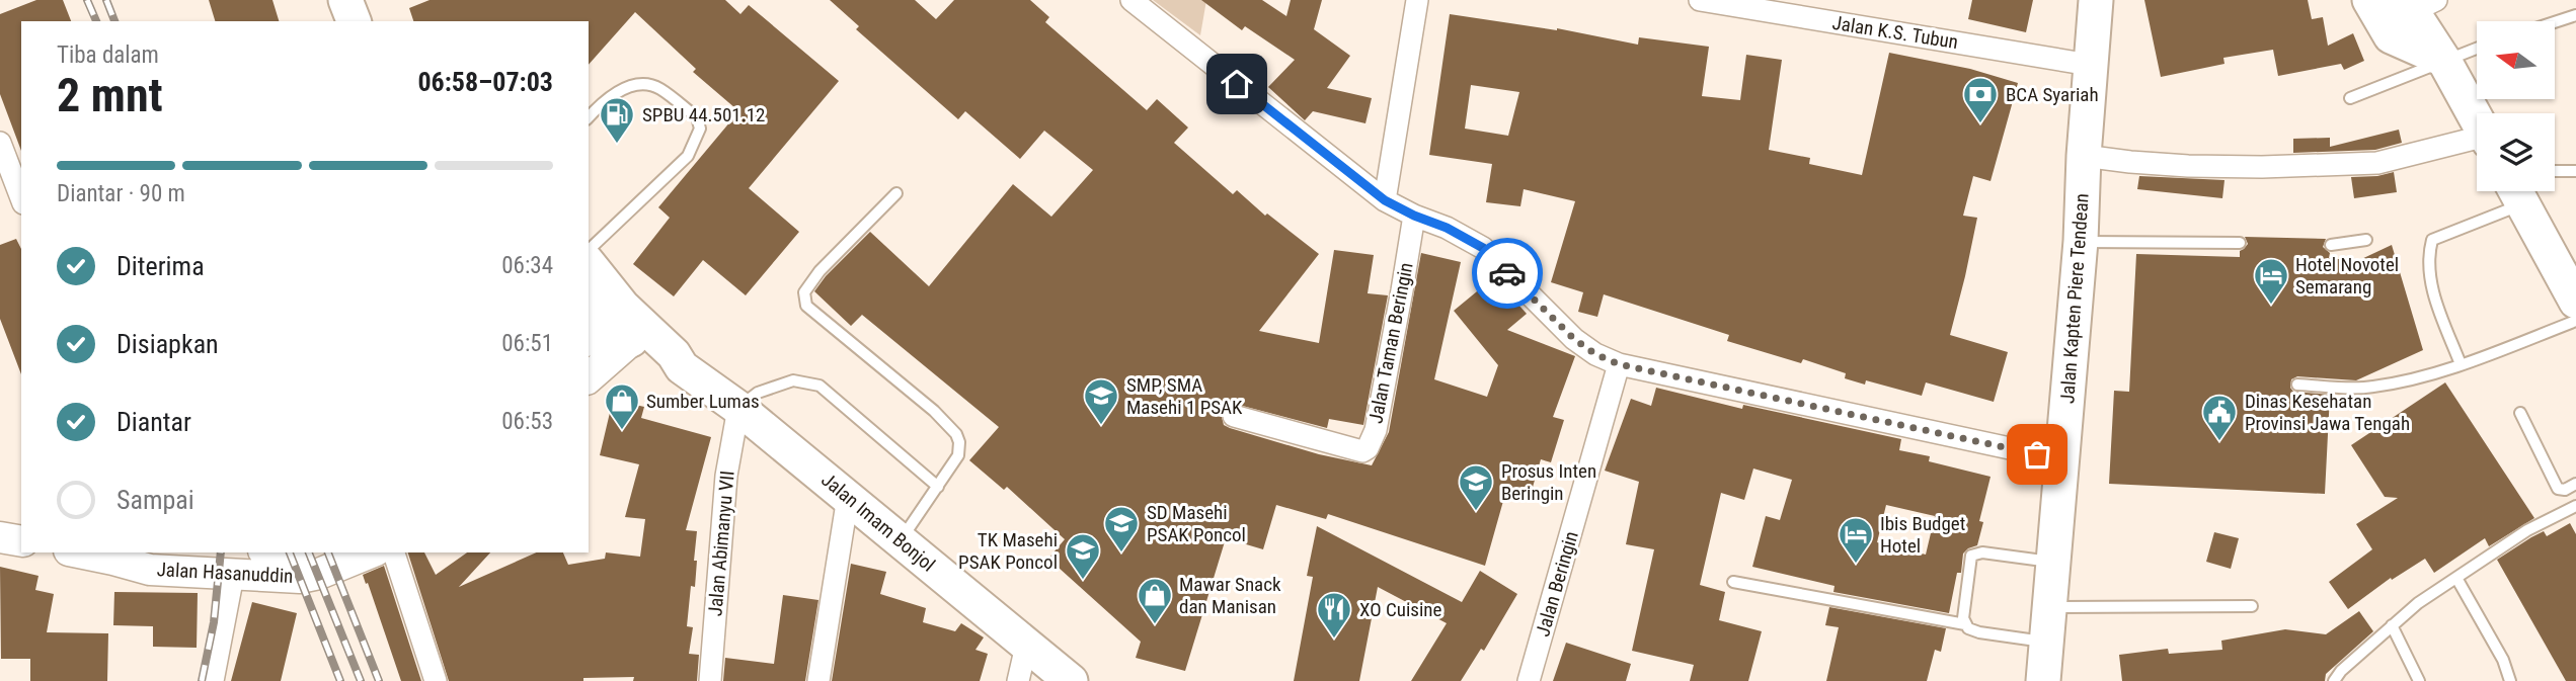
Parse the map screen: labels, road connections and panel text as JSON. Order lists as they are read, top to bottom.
{
  "streets": {
    "main road": ["Jalan Kapten Piere Tendean", "Jalan Imam Bonjol"],
    "street": [
      "Jalan K.S. Tubun",
      "Jalan Taman Beringin",
      "Jalan Abimanyu VII",
      "Jalan Hasanuddin",
      "Jalan Beringin"
    ]
  },
  "crossings": [
    ["Jalan K.S. Tubun", "Jalan Kapten Piere Tendean"],
    ["Jalan Imam Bonjol", "Jalan Abimanyu VII"]
  ],
  "places": {
    "bank": ["BCA Syariah"],
    "fuel station": ["SPBU 44.501.12"],
    "hotel": ["Hotel Novotel Semarang", "Ibis Budget Hotel"],
    "school or university": [
      "SMP, SMA Masehi 1 PSAK",
      "Prosus Inten Beringin",
      "SD Masehi PSAK Poncol",
      "TK Masehi PSAK Poncol"
    ],
    "shop": ["Sumber Lumas", "Mawar Snack dan Manisan"],
    "public building": ["Dinas Kesehatan Provinsi Jawa Tengah"],
    "restaurant": ["XO Cuisine"]
  },
  "north": "left",
  "page": {
    "heading": ["2 mnt", "Tiba dalam", "06:58–07:03"],
    "bar": "Diantar · 90 m",
    "list": [
      ["Diterima", "06:34"],
      ["Disiapkan", "06:51"],
      ["Diantar", "06:53"],
      "Sampai"
    ]
  }
}
